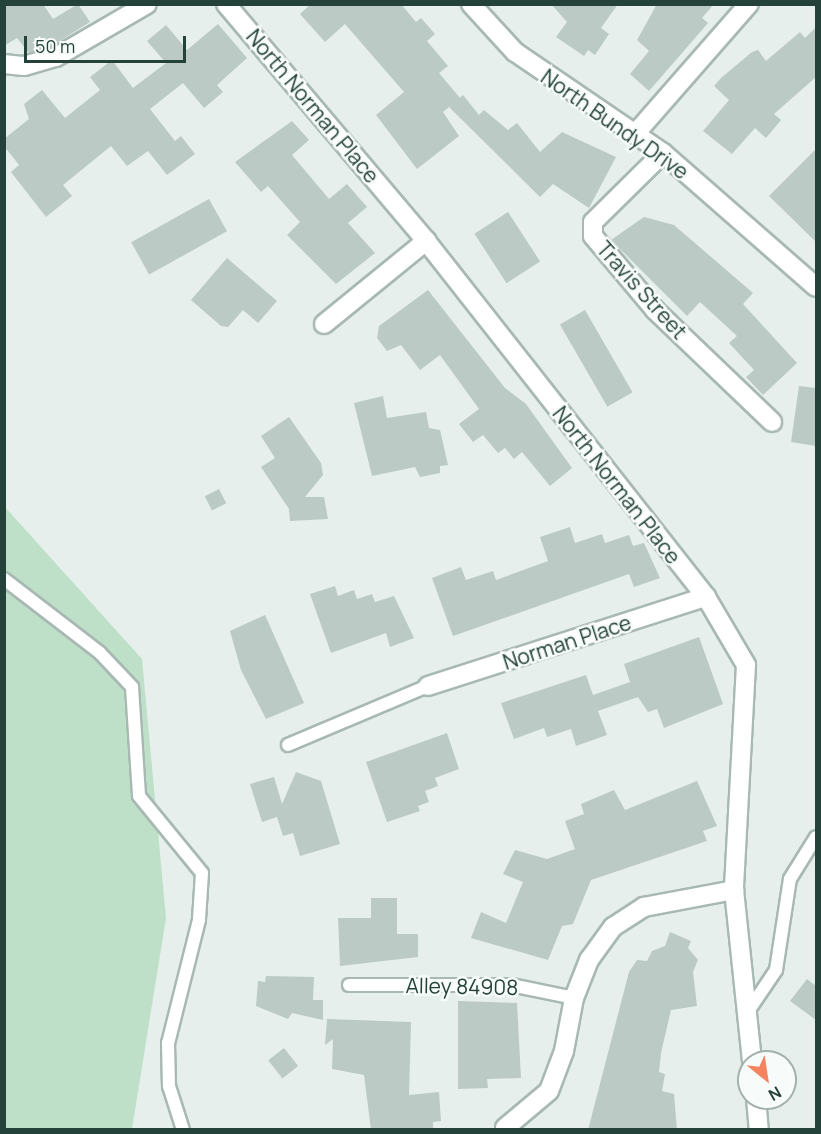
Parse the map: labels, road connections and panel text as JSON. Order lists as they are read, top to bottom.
{
  "streets": {
    "street": [
      "North Norman Place",
      "North Bundy Drive",
      "Travis Street",
      "Norman Place"
    ],
    "lane": ["Alley 84908"]
  },
  "crossings": [
    ["North Norman Place", "Norman Place"],
    ["North Bundy Drive", "Travis Street"]
  ],
  "scale_bar": "50 m",
  "north": "bottom right"
}
